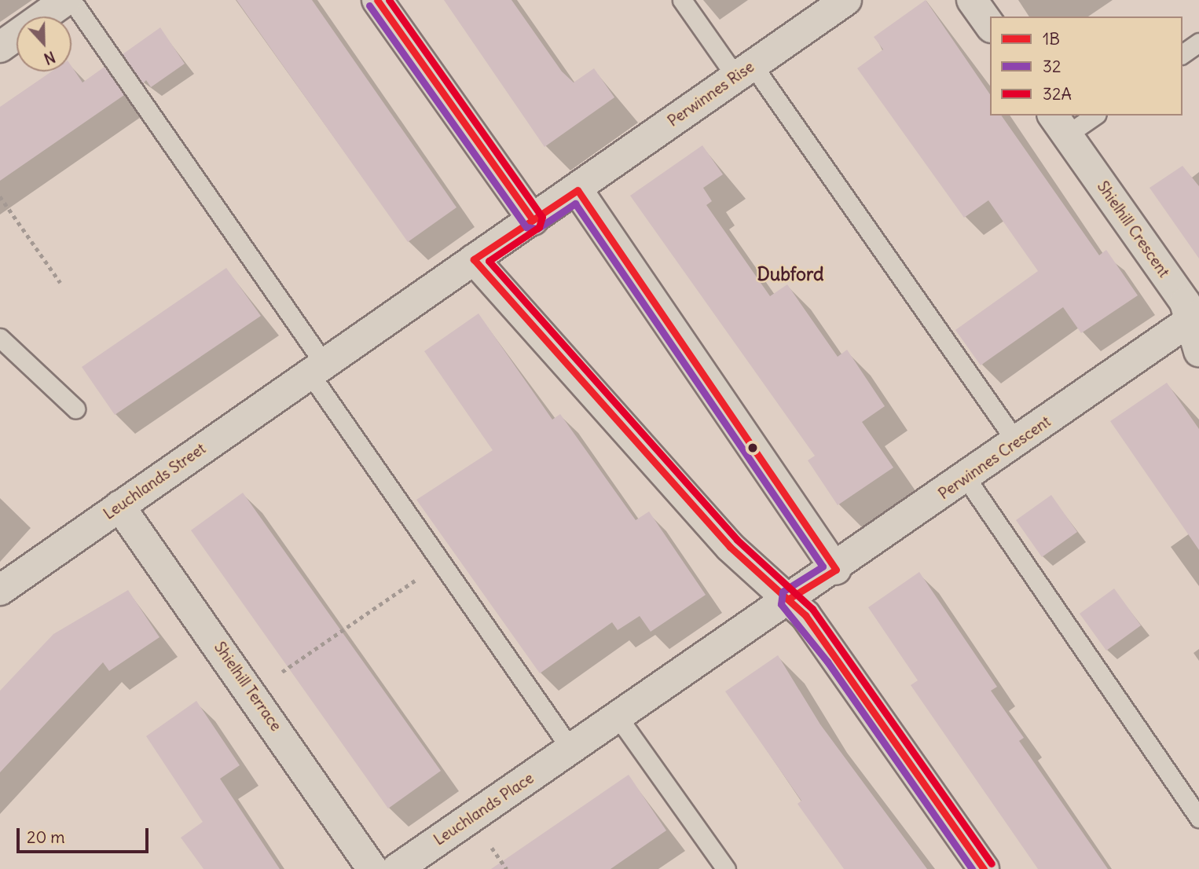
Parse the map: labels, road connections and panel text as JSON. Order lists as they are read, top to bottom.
{
  "streets": {
    "street": [
      "Perwinnes Rise",
      "Shielhill Crescent",
      "Perwinnes Crescent",
      "Leuchlands Street",
      "Shielhill Terrace",
      "Leuchlands Place"
    ]
  },
  "crossings": [
    ["Perwinnes Rise", "Leuchlands Street"],
    ["Shielhill Crescent", "Perwinnes Crescent"],
    ["Perwinnes Crescent", "Leuchlands Place"],
    ["Leuchlands Street", "Shielhill Terrace"]
  ],
  "districts": ["Dubford"],
  "lines": ["transit line 1B", "transit line 32A", "transit line 32"],
  "legend": ["1B", "32", "32A"],
  "scale_bar": "20 m",
  "north": "bottom"
}
